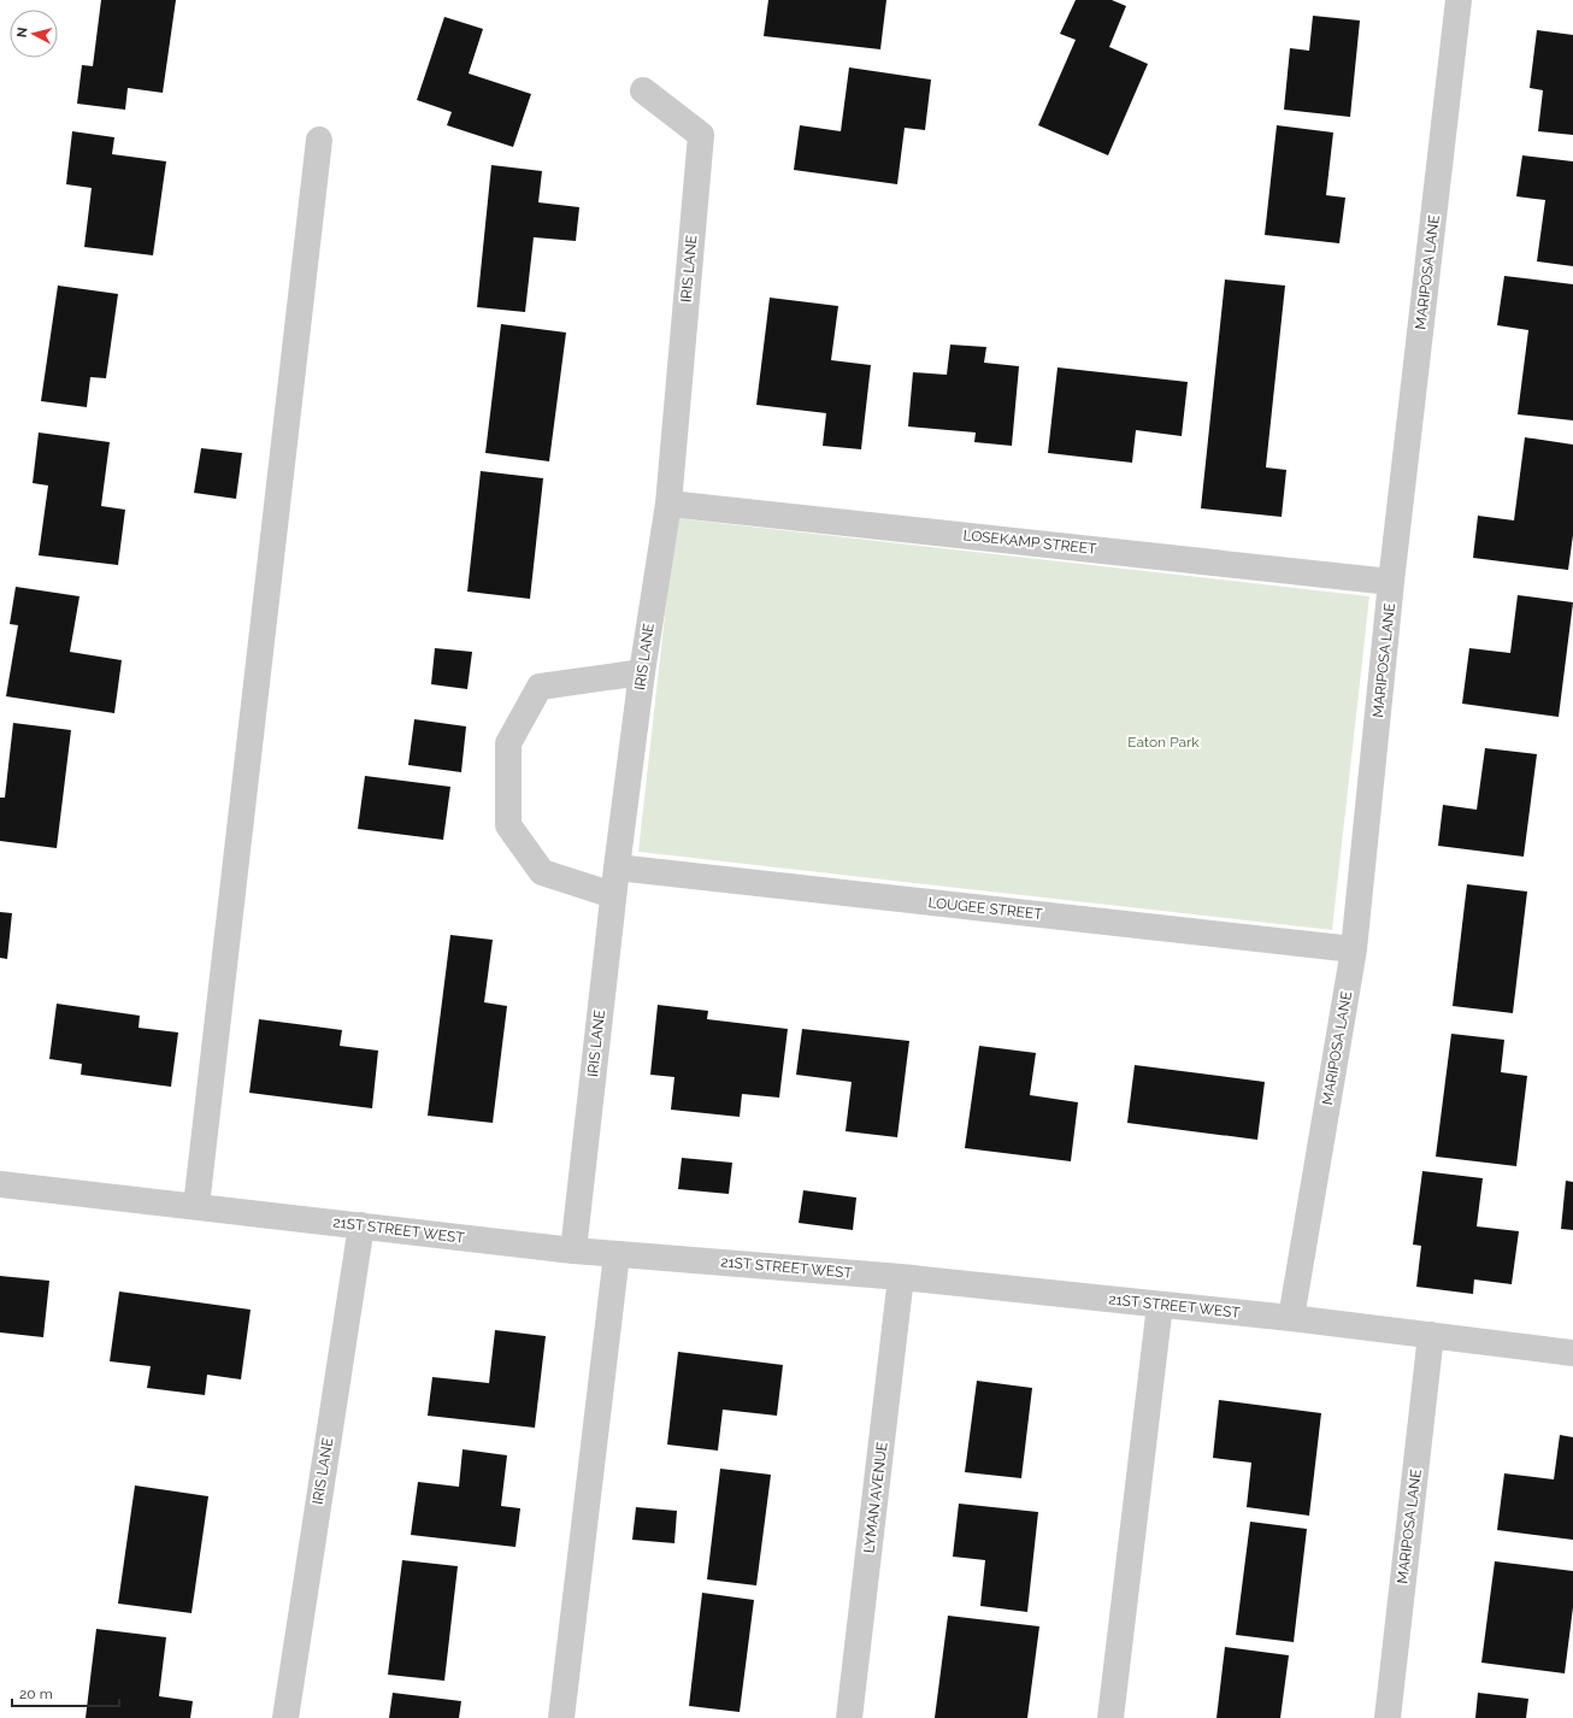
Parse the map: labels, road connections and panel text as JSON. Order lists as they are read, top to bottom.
{
  "streets": {
    "street": [
      "IRIS LANE",
      "MARIPOSA LANE",
      "LOSEKAMP STREET",
      "LOUGEE STREET",
      "21ST STREET WEST",
      "LYMAN AVENUE"
    ]
  },
  "crossings": [
    ["IRIS LANE", "LOSEKAMP STREET"],
    ["IRIS LANE", "LOUGEE STREET"],
    ["IRIS LANE", "21ST STREET WEST"],
    ["MARIPOSA LANE", "LOSEKAMP STREET"],
    ["MARIPOSA LANE", "LOUGEE STREET"],
    ["MARIPOSA LANE", "21ST STREET WEST"],
    ["21ST STREET WEST", "LYMAN AVENUE"]
  ],
  "parks": ["Eaton Park"],
  "scale_bar": "20 m",
  "north": "left"
}
